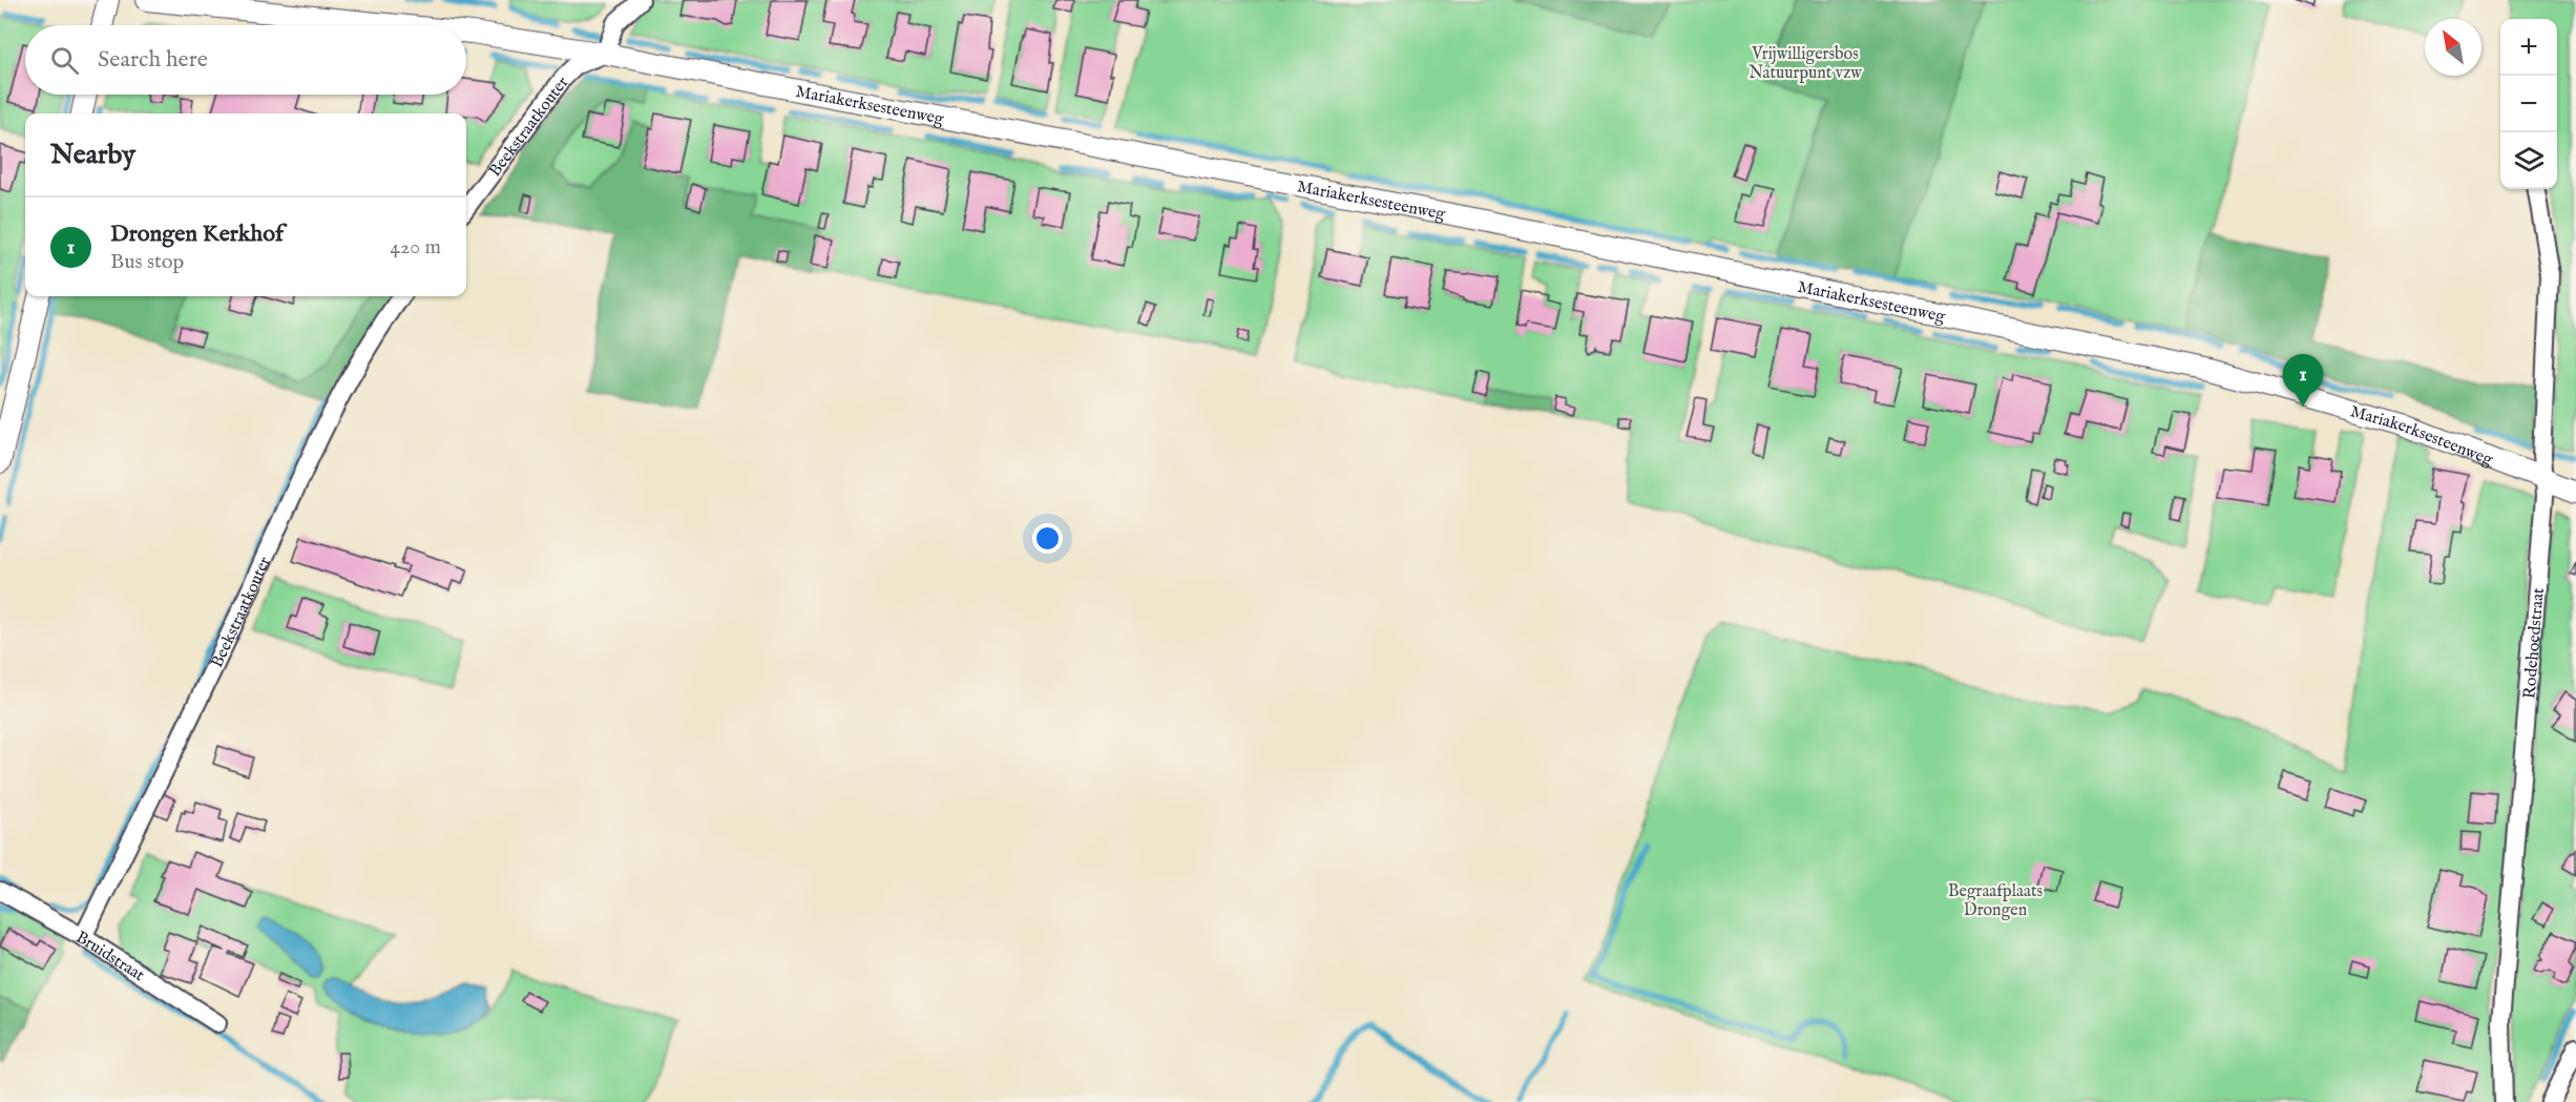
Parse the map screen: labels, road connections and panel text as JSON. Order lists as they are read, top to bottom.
{
  "streets": {
    "street": [
      "Mariakerksesteenweg",
      "Beekstraatkouter",
      "Rodehoedstraat",
      "Bruidstraat"
    ]
  },
  "crossings": [
    ["Mariakerksesteenweg", "Beekstraatkouter"],
    ["Mariakerksesteenweg", "Rodehoedstraat"],
    ["Beekstraatkouter", "Bruidstraat"]
  ],
  "parks": ["Vrijwilligersbos Natuurpunt vzw", "Begraafplaats Drongen"],
  "north": "top left",
  "page": {
    "map_buttons": ["+", "−"],
    "search": "Search here",
    "heading": "Nearby",
    "list": [
      {
        "mark": "1",
        "name": "Drongen Kerkhof",
        "note": "Bus stop",
        "value": "420 m"
      }
    ],
    "pins": "1"
  }
}
